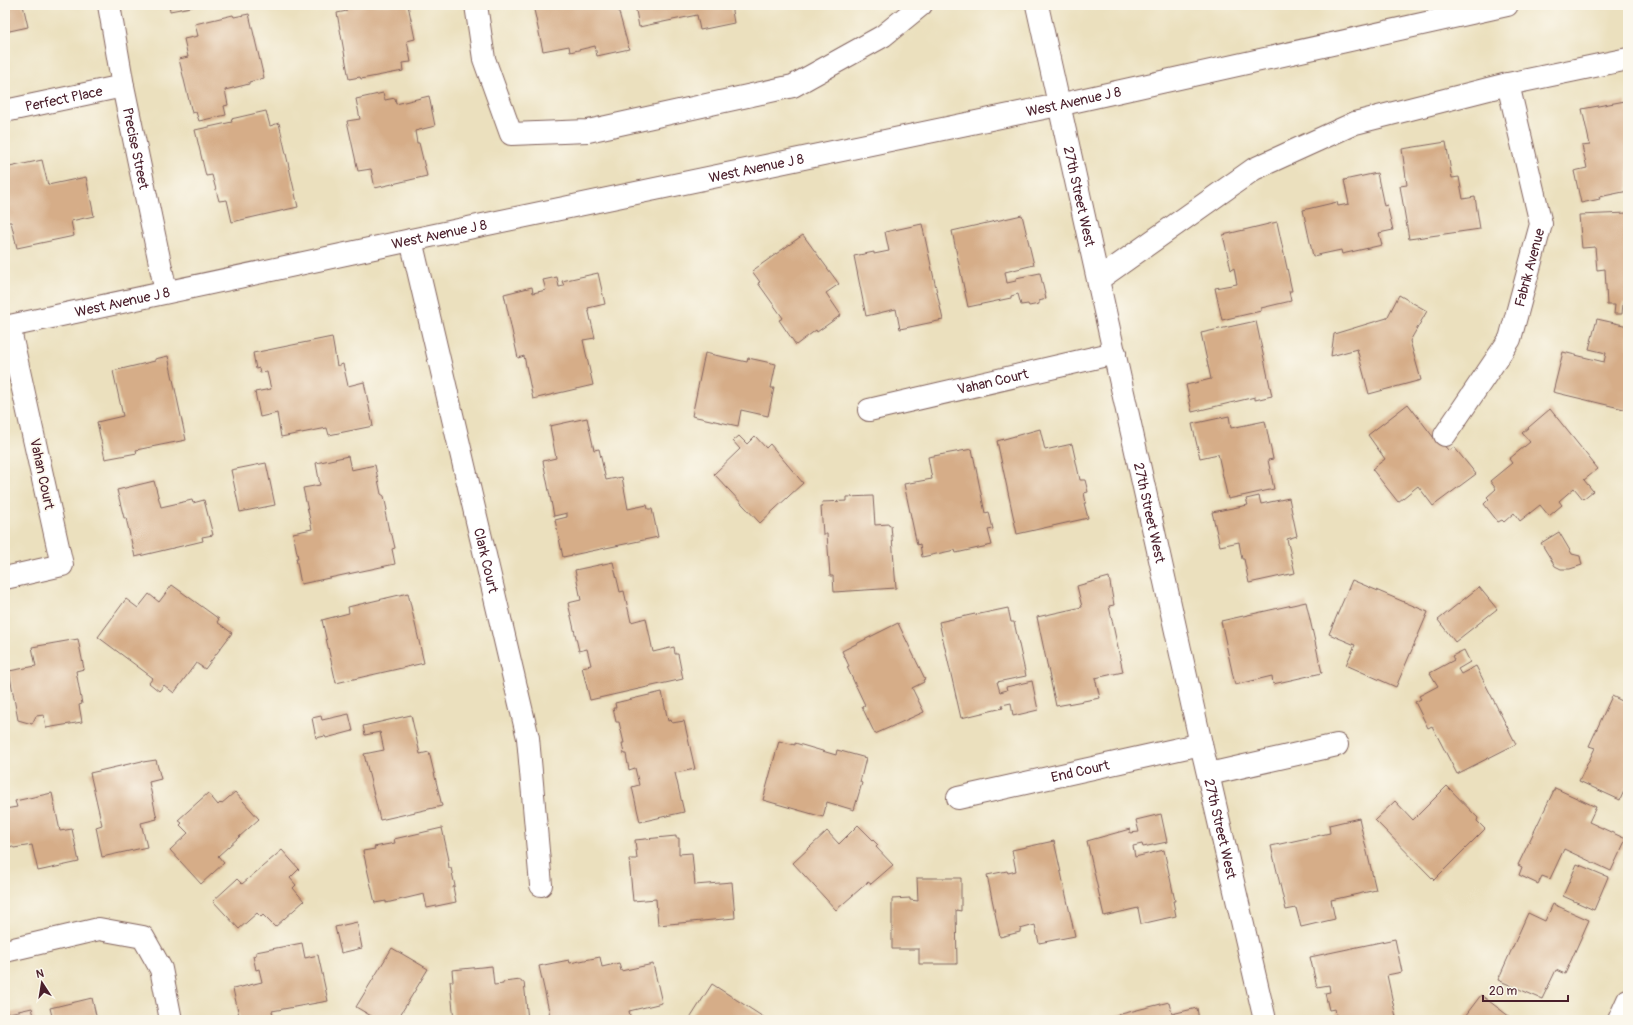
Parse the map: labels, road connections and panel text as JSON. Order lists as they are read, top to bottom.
{
  "streets": {
    "street": [
      "Perfect Place",
      "West Avenue J 8",
      "Precise Street",
      "27th Street West",
      "Fabrik Avenue",
      "Vahan Court",
      "Clark Court",
      "End Court"
    ]
  },
  "crossings": [
    ["Perfect Place", "Precise Street"],
    ["West Avenue J 8", "Precise Street"],
    ["West Avenue J 8", "27th Street West"],
    ["West Avenue J 8", "Vahan Court"],
    ["West Avenue J 8", "Clark Court"],
    ["27th Street West", "Vahan Court"],
    ["27th Street West", "End Court"]
  ],
  "scale_bar": "20 m",
  "north": "top"
}
